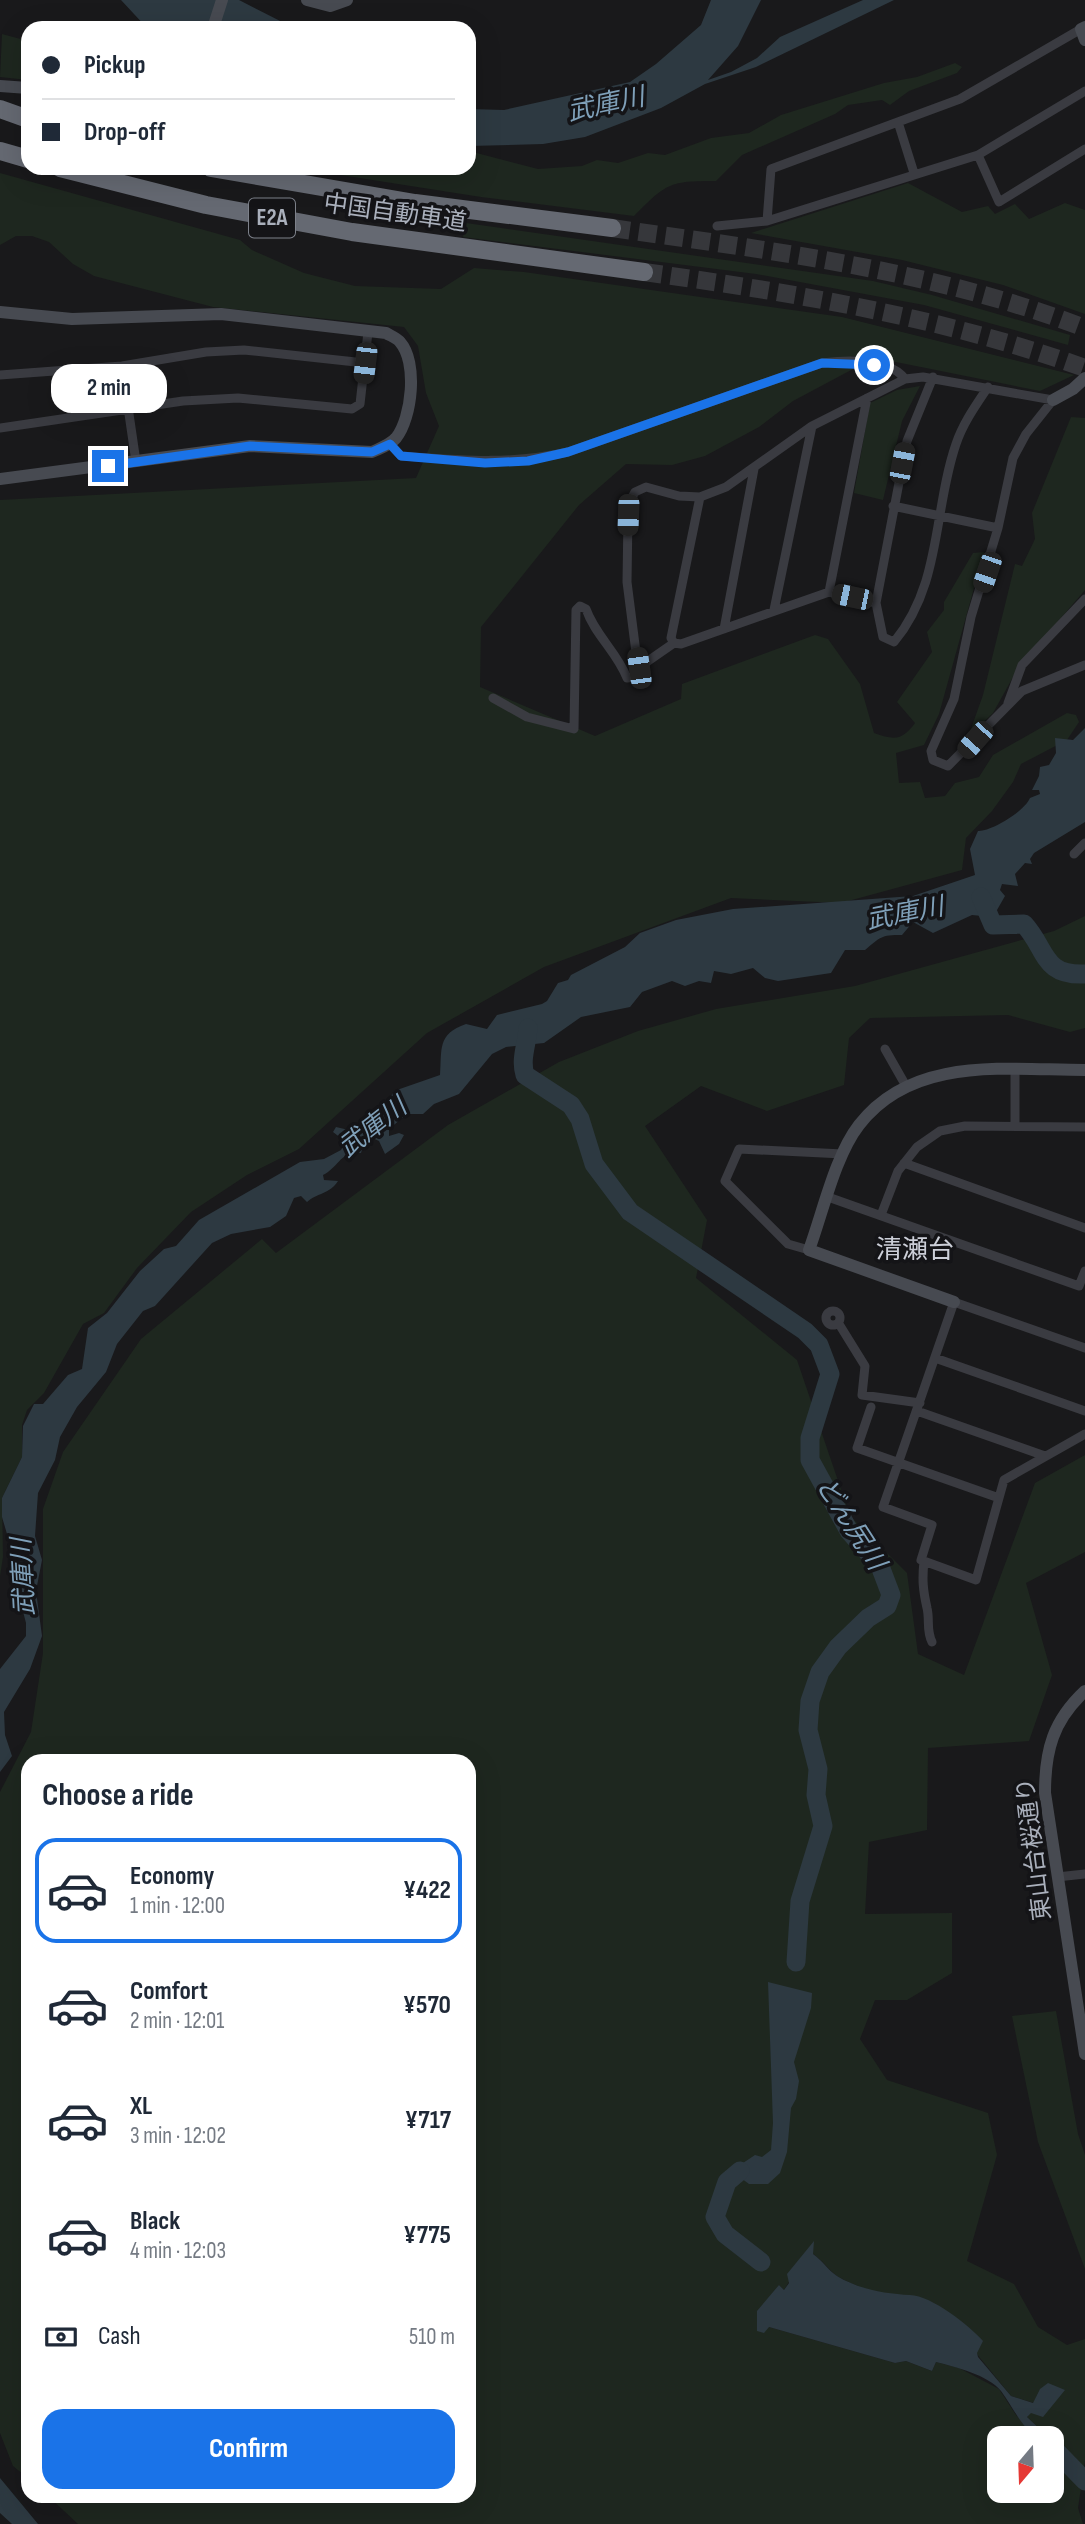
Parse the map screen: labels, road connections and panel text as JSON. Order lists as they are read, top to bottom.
{
  "streets": {
    "highway": ["中国自動車道", "E2A"],
    "street": ["東山台桜通り"]
  },
  "districts": ["清瀬台"],
  "water": ["武庫川", "どん尻川"],
  "north": "bottom",
  "page": {
    "banner": ["Pickup", "Drop-off"],
    "bubble": "2 min",
    "heading": "Choose a ride",
    "list": [
      {
        "name": "Economy",
        "note": "1 min · 12:00",
        "value": "¥422"
      },
      {
        "name": "Comfort",
        "note": "2 min · 12:01",
        "value": "¥570"
      },
      {
        "name": "XL",
        "note": "3 min · 12:02",
        "value": "¥717"
      },
      {
        "name": "Black",
        "note": "4 min · 12:03",
        "value": "¥775"
      }
    ],
    "pay": ["Cash", "510 m"],
    "buttons": "Confirm"
  }
}
